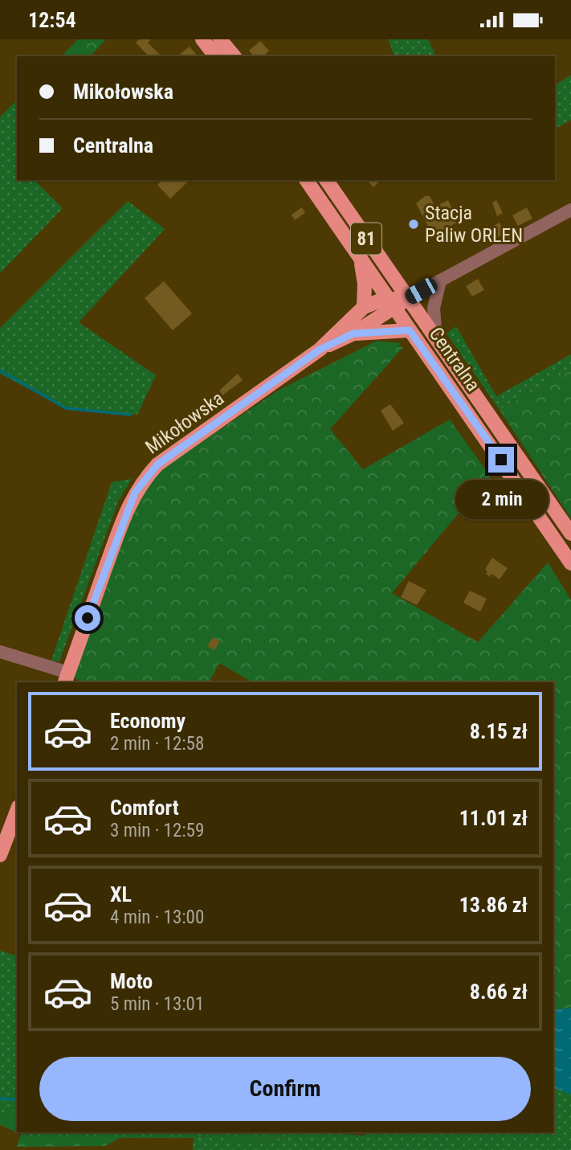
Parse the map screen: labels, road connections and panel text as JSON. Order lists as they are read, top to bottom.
{
  "streets": {
    "main road": ["81", "Centralna", "Mikołowska"]
  },
  "crossings": [
    ["Centralna", "Mikołowska"]
  ],
  "places": ["Stacja Paliw ORLEN"],
  "page": {
    "status": "12:54",
    "banner": ["Mikołowska", "Centralna"],
    "bubble": "2 min",
    "list": [
      {
        "name": "Economy",
        "note": "2 min · 12:58",
        "value": "8.15 zł"
      },
      {
        "name": "Comfort",
        "note": "3 min · 12:59",
        "value": "11.01 zł"
      },
      {
        "name": "XL",
        "note": "4 min · 13:00",
        "value": "13.86 zł"
      },
      {
        "name": "Moto",
        "note": "5 min · 13:01",
        "value": "8.66 zł"
      }
    ],
    "buttons": "Confirm"
  }
}
